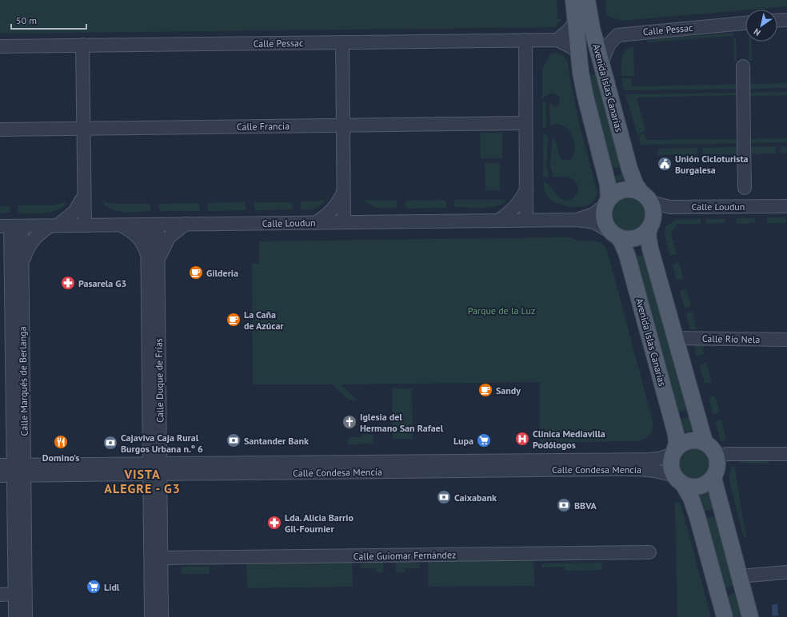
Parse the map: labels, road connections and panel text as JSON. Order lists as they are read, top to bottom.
{
  "streets": {
    "main road": ["Avenida Islas Canarias"],
    "street": [
      "Calle Pessac",
      "Calle Francia",
      "Calle Loudun",
      "Calle Río Nela",
      "Calle Duque de Frías",
      "Calle Marqués de Berlanga",
      "Calle Condesa Mencía",
      "Calle Guiomar Fernández"
    ]
  },
  "crossings": [
    ["Calle Pessac", "Avenida Islas Canarias"],
    ["Avenida Islas Canarias", "Calle Loudun"],
    ["Avenida Islas Canarias", "Calle Condesa Mencía"],
    ["Calle Loudun", "Calle Duque de Frías"],
    ["Calle Loudun", "Calle Marqués de Berlanga"],
    ["Calle Duque de Frías", "Calle Condesa Mencía"],
    ["Calle Duque de Frías", "Calle Guiomar Fernández"],
    ["Calle Marqués de Berlanga", "Calle Condesa Mencía"]
  ],
  "districts": ["VISTA ALEGRE - G3"],
  "parks": ["Parque de la Luz"],
  "places": {
    "public building": ["Unión Cicloturista Burgalesa"],
    "cafe": ["Gilderia", "La Caña de Azúcar", "Sandy"],
    "pharmacy": ["Pasarela G3", "Lda. Alicia Barrio Gil-Fournier"],
    "church": ["Iglesia del Hermano San Rafael"],
    "hospital": ["Clínica Mediavilla Podólogos"],
    "bank": [
      "Santander Bank",
      "Cajaviva Caja Rural Burgos Urbana n.º 6",
      "Caixabank",
      "BBVA"
    ],
    "supermarket": ["Lupa", "Lidl"],
    "restaurant": ["Domino's"]
  },
  "scale_bar": "50 m",
  "north": "bottom left"
}
